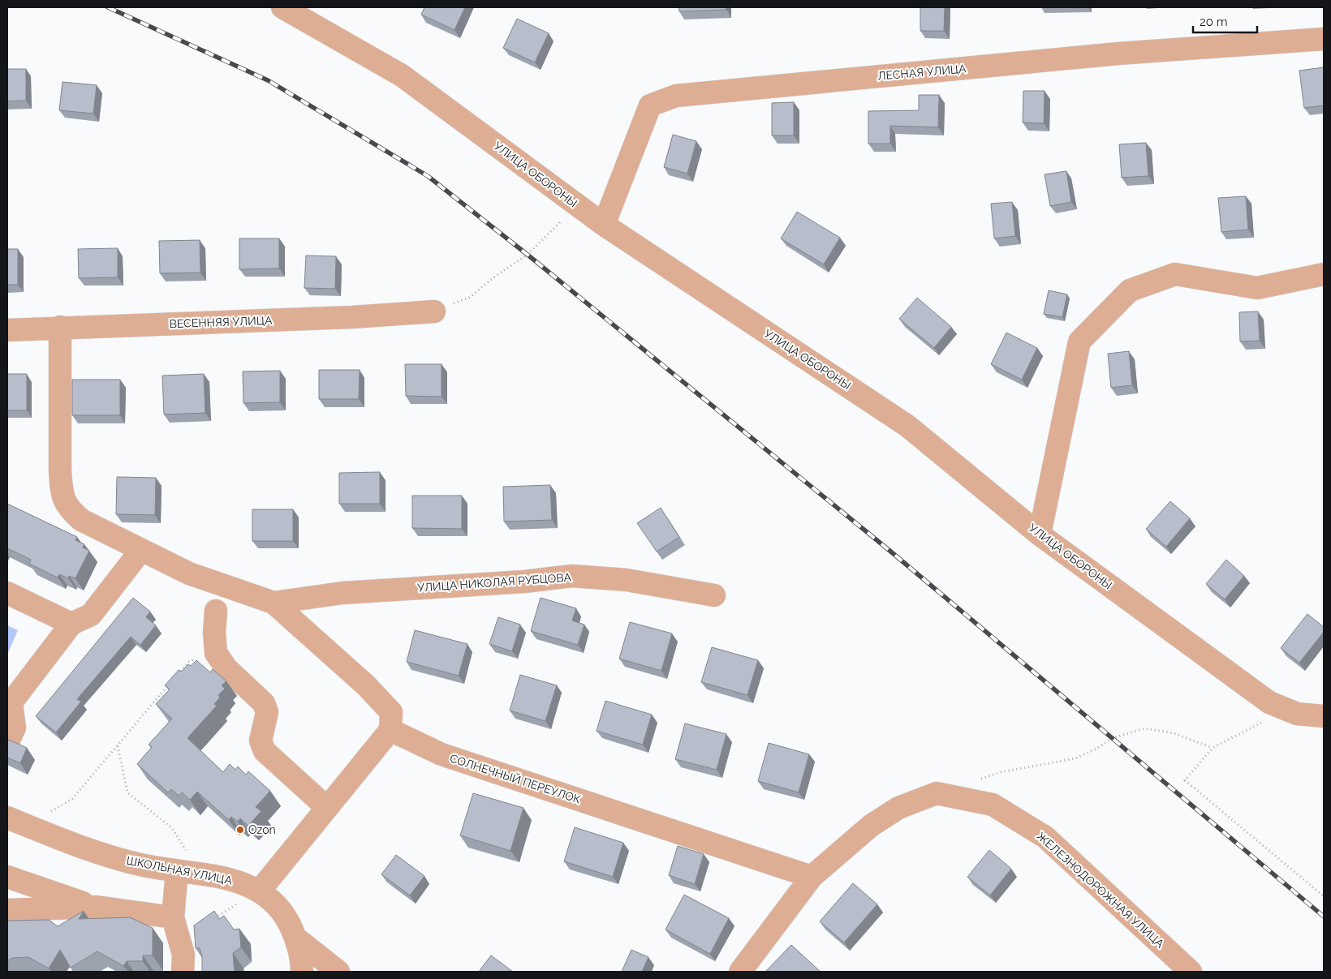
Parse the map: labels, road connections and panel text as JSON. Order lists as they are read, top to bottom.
{
  "streets": {
    "street": [
      "ЛЕСНАЯ УЛИЦА",
      "УЛИЦА ОБОРОНЫ",
      "ВЕСЕННЯЯ УЛИЦА",
      "УЛИЦА НИКОЛАЯ РУБЦОВА",
      "СОЛНЕЧНЫЙ ПЕРЕУЛОК",
      "ШКОЛЬНАЯ УЛИЦА",
      "ЖЕЛЕЗНОДОРОЖНАЯ УЛИЦА"
    ]
  },
  "crossings": [
    ["ЛЕСНАЯ УЛИЦА", "УЛИЦА ОБОРОНЫ"],
    ["СОЛНЕЧНЫЙ ПЕРЕУЛОК", "ЖЕЛЕЗНОДОРОЖНАЯ УЛИЦА"]
  ],
  "places": ["Ozon"],
  "scale_bar": "20 m"
}
